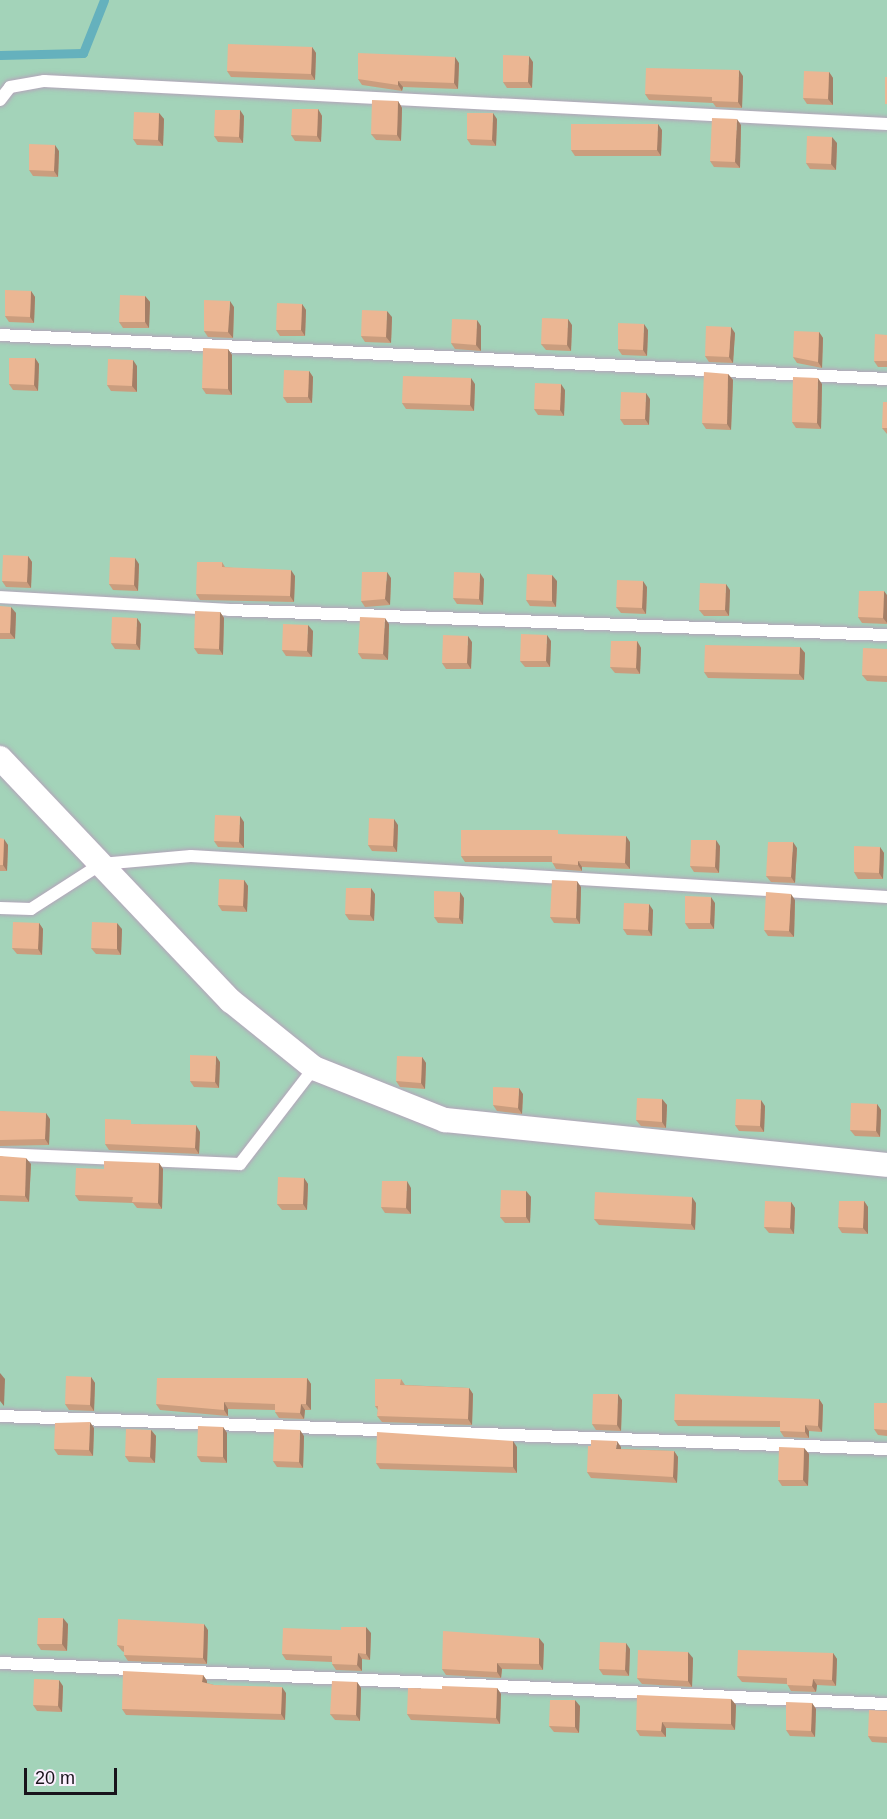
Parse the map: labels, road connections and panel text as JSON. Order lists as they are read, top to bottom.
{
  "scale_bar": "20 m"
}
